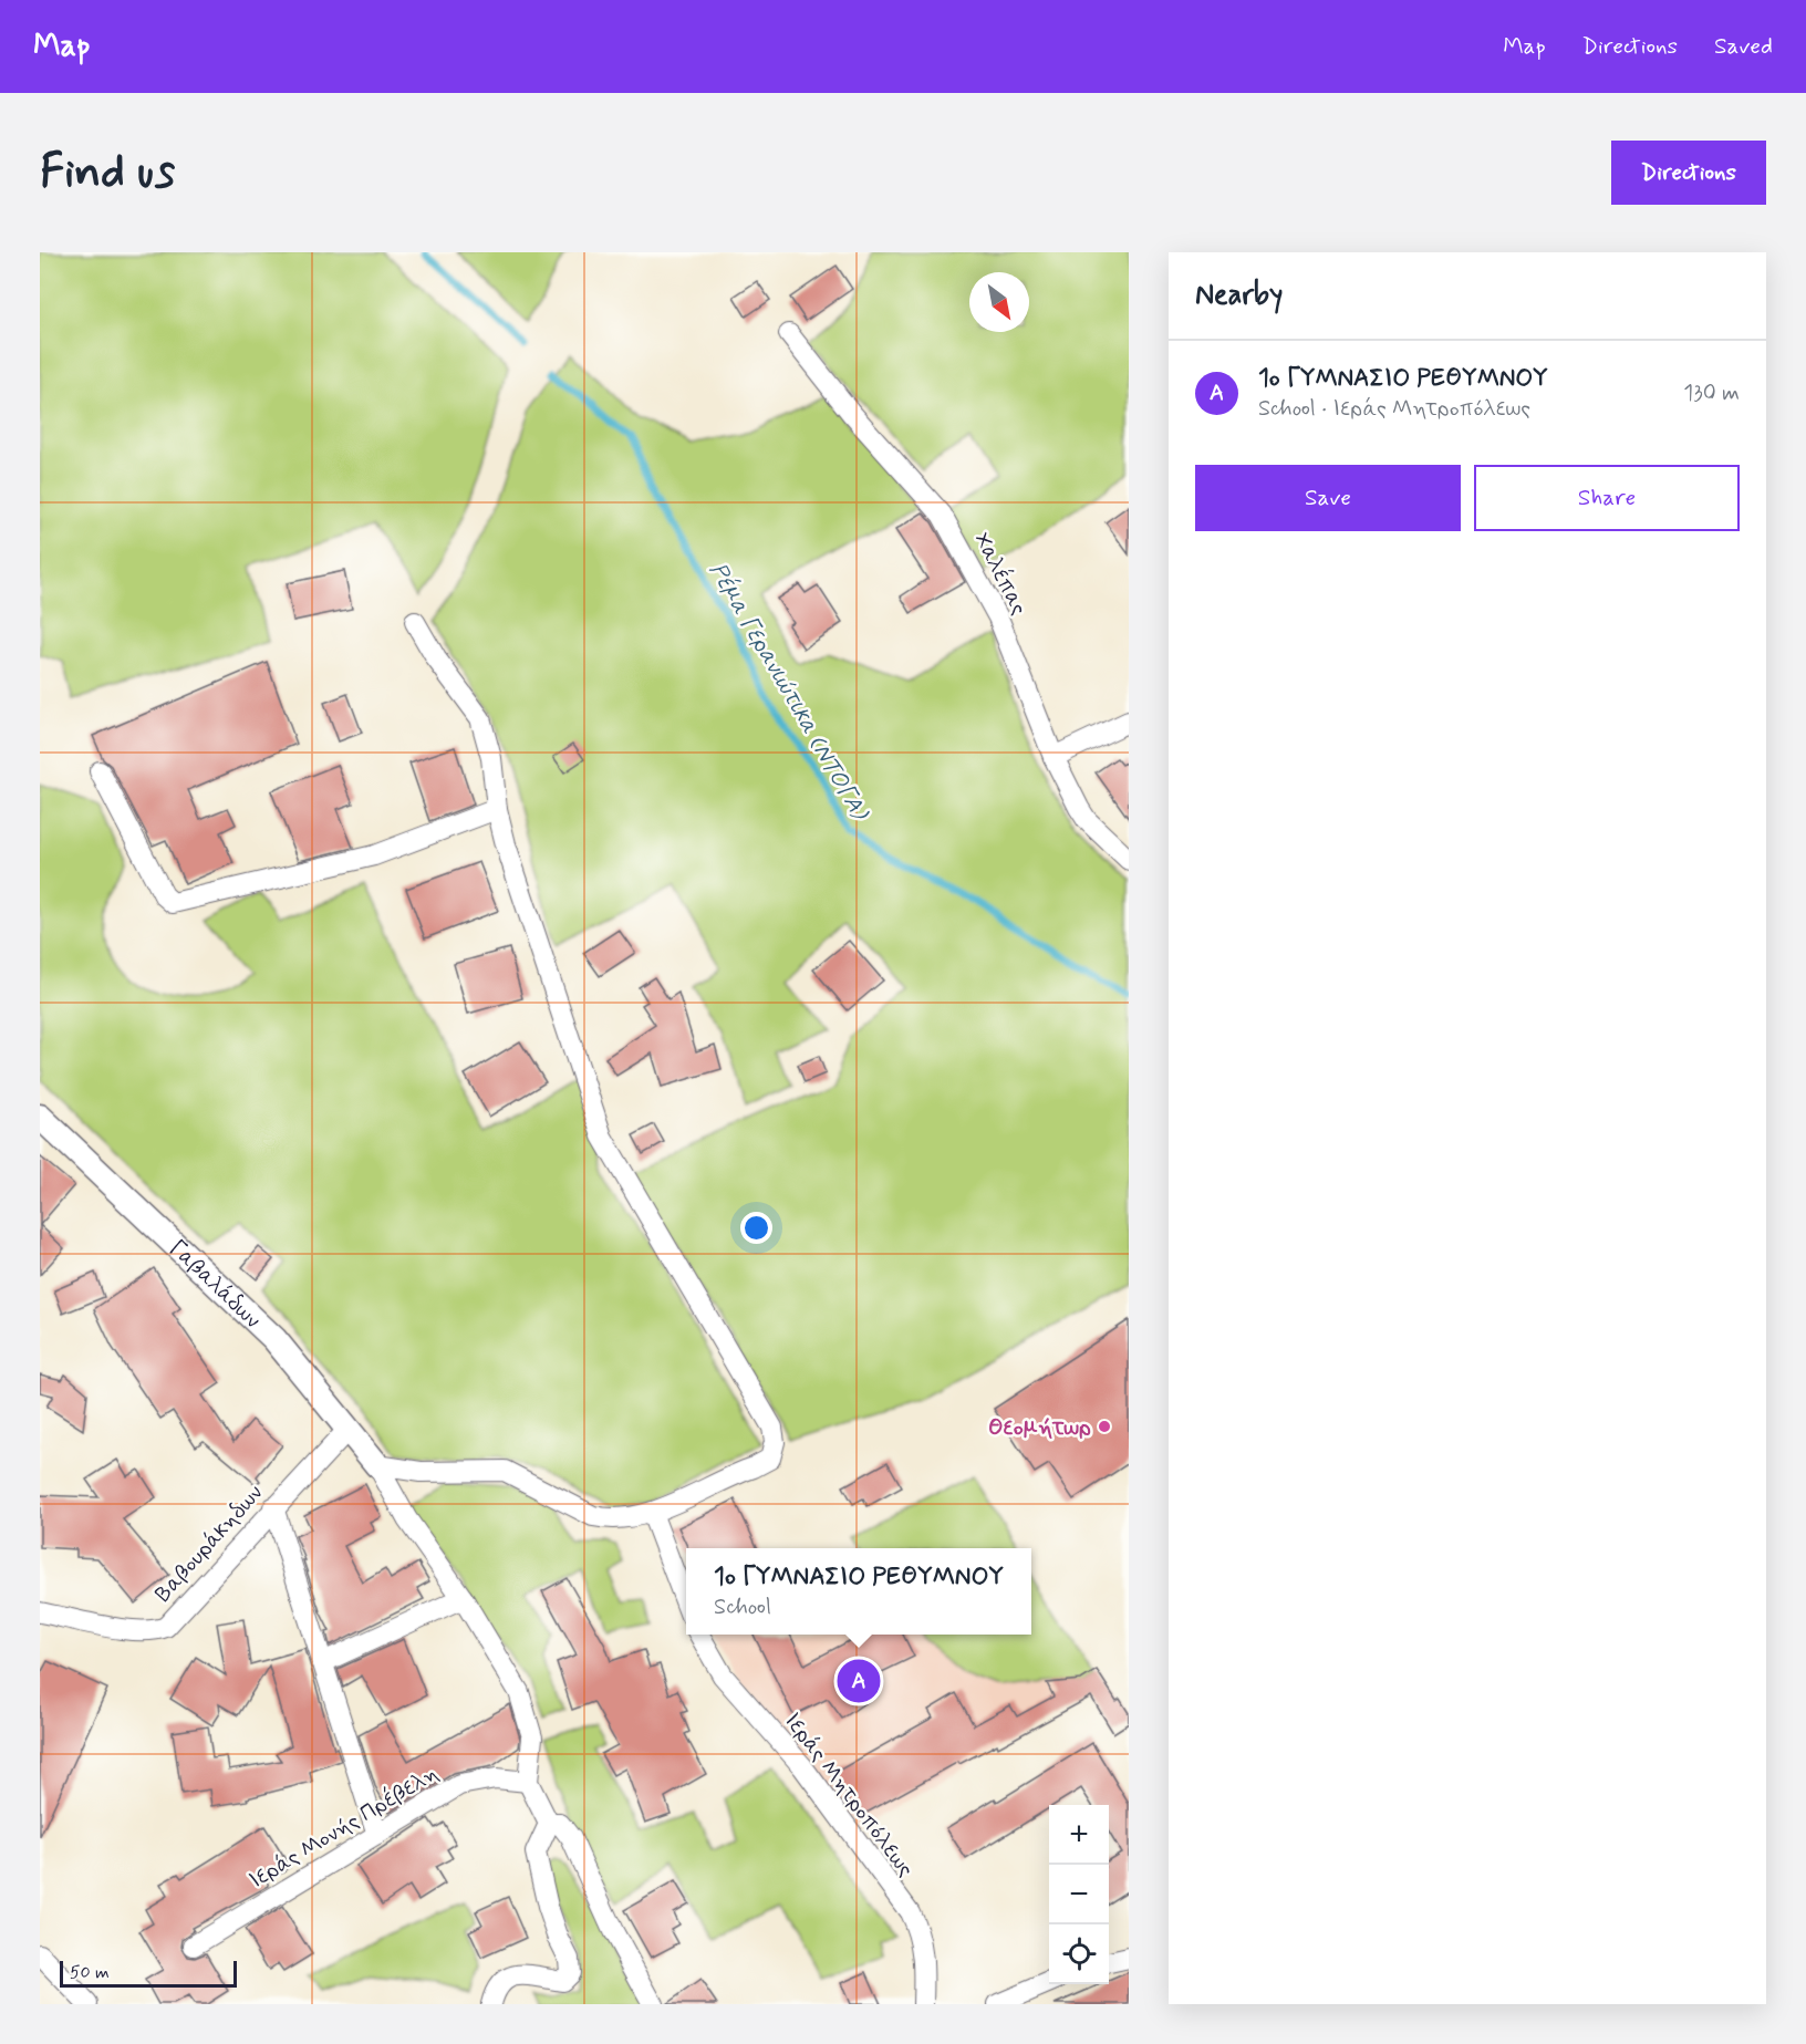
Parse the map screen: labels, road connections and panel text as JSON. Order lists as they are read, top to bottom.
{
  "streets": {
    "street": [
      "Χαλέπας",
      "Γαβαλάδων",
      "Βαβουράκηδων",
      "Ιεράς Μητροπόλεως",
      "Ιεράς Μονής Πρέβελη"
    ]
  },
  "crossings": [
    ["Γαβαλάδων", "Βαβουράκηδων"]
  ],
  "water": ["Ρέμα Γερανιώτικα (ΝΤΟΓΑ)"],
  "places": ["Θεομήτωρ"],
  "scale_bar": "50 m",
  "north": "bottom right",
  "page": {
    "header": "Map",
    "nav": ["Map", "Directions", "Saved"],
    "buttons": [
      "Directions",
      ["Save", "Share"]
    ],
    "title": "Find us",
    "heading": "Nearby",
    "list": [
      {
        "mark": "A",
        "name": "1ο ΓΥΜΝΑΣΙΟ ΡΕΘΥΜΝΟΥ",
        "note": "School · Ιεράς Μητροπόλεως",
        "value": "130 m"
      }
    ],
    "popup": ["1ο ΓΥΜΝΑΣΙΟ ΡΕΘΥΜΝΟΥ", "School"],
    "pins": "A",
    "map_buttons": ["+", "−"],
    "scale": "50 m"
  }
}
